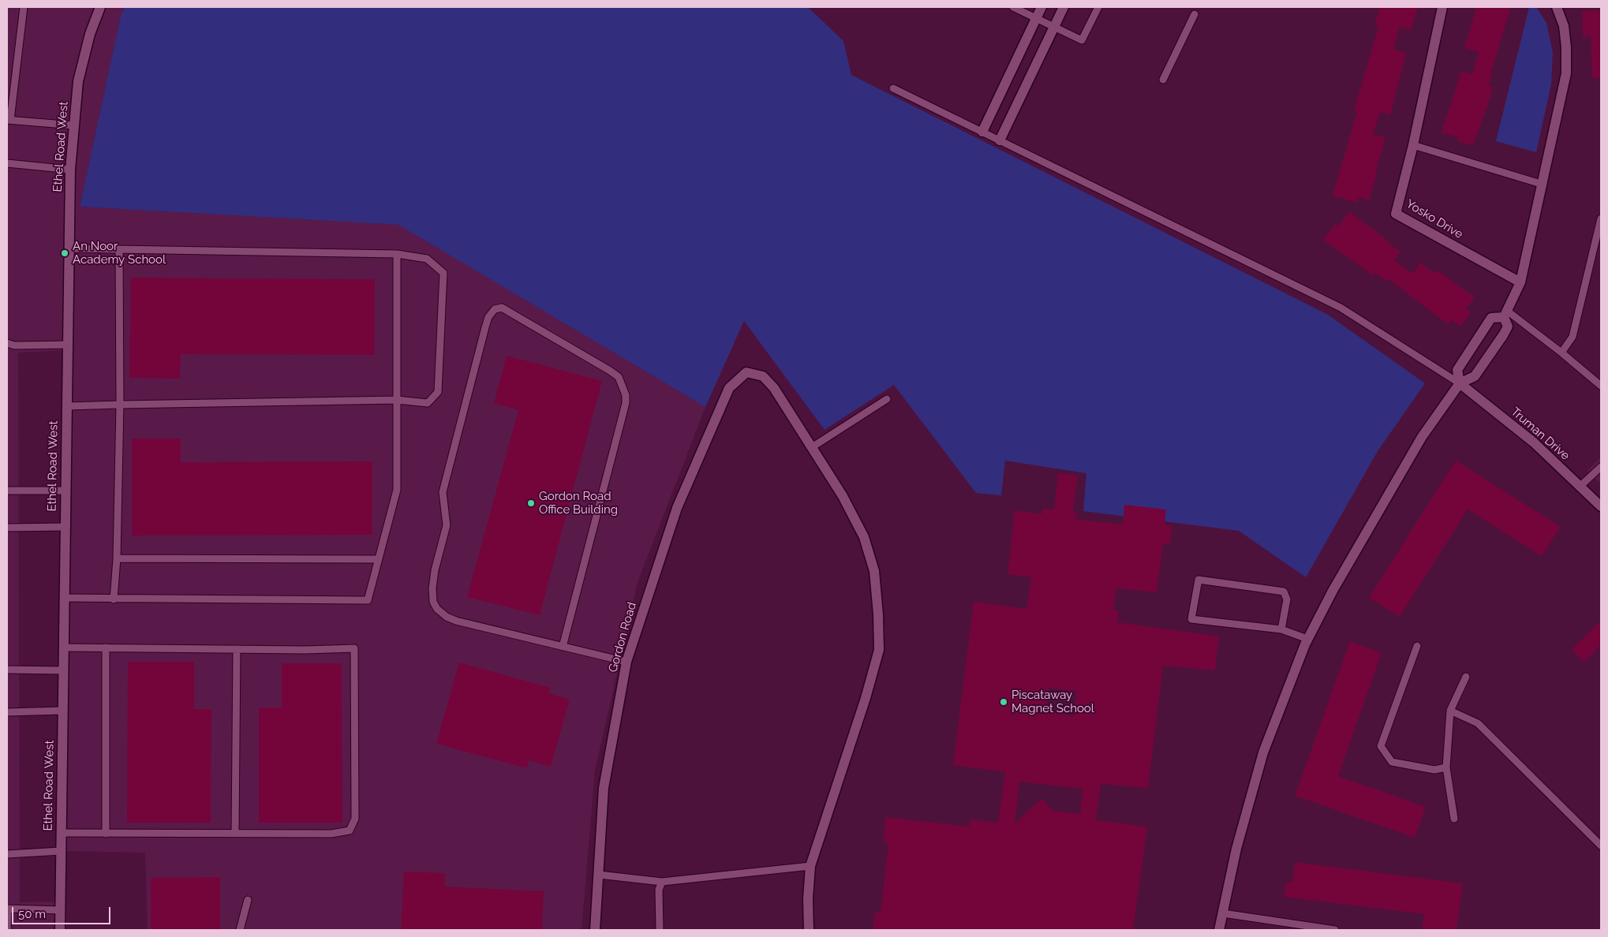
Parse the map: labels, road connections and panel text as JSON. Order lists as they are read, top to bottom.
{
  "streets": {
    "street": [
      "Ethel Road West",
      "Yosko Drive",
      "Truman Drive",
      "Gordon Road"
    ]
  },
  "places": ["An Noor Academy School", "Gordon Road Office Building", "Piscataway Magnet School"],
  "scale_bar": "50 m"
}
